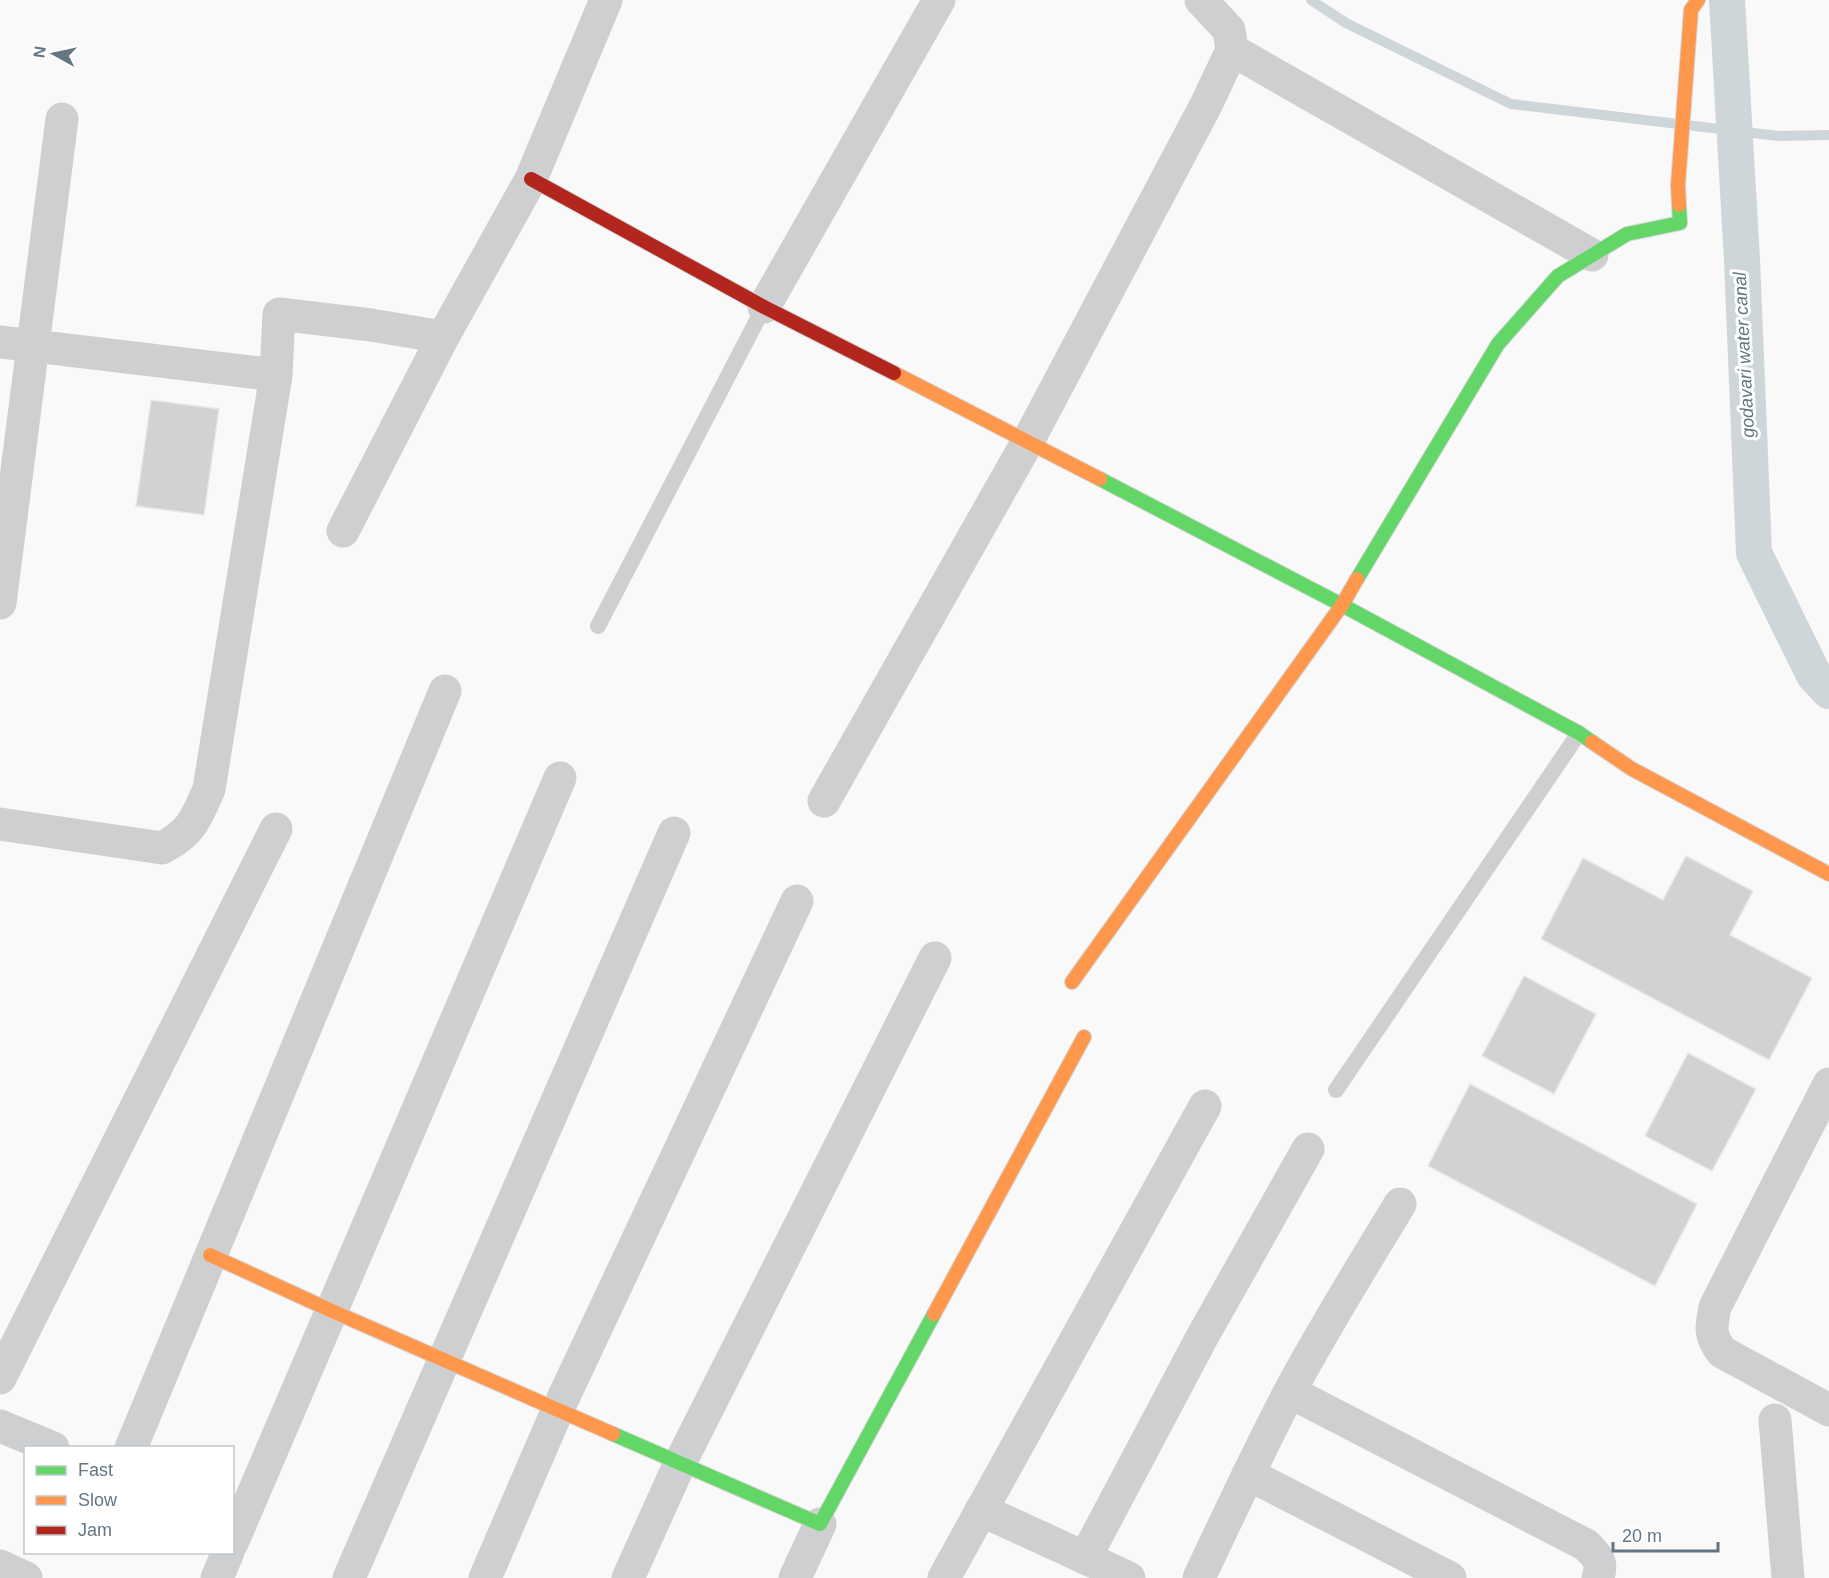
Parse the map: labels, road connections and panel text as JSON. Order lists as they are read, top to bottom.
{
  "water": ["godavari water canal"],
  "legend": ["Fast", "Slow", "Jam"],
  "scale_bar": "20 m",
  "north": "left"
}
